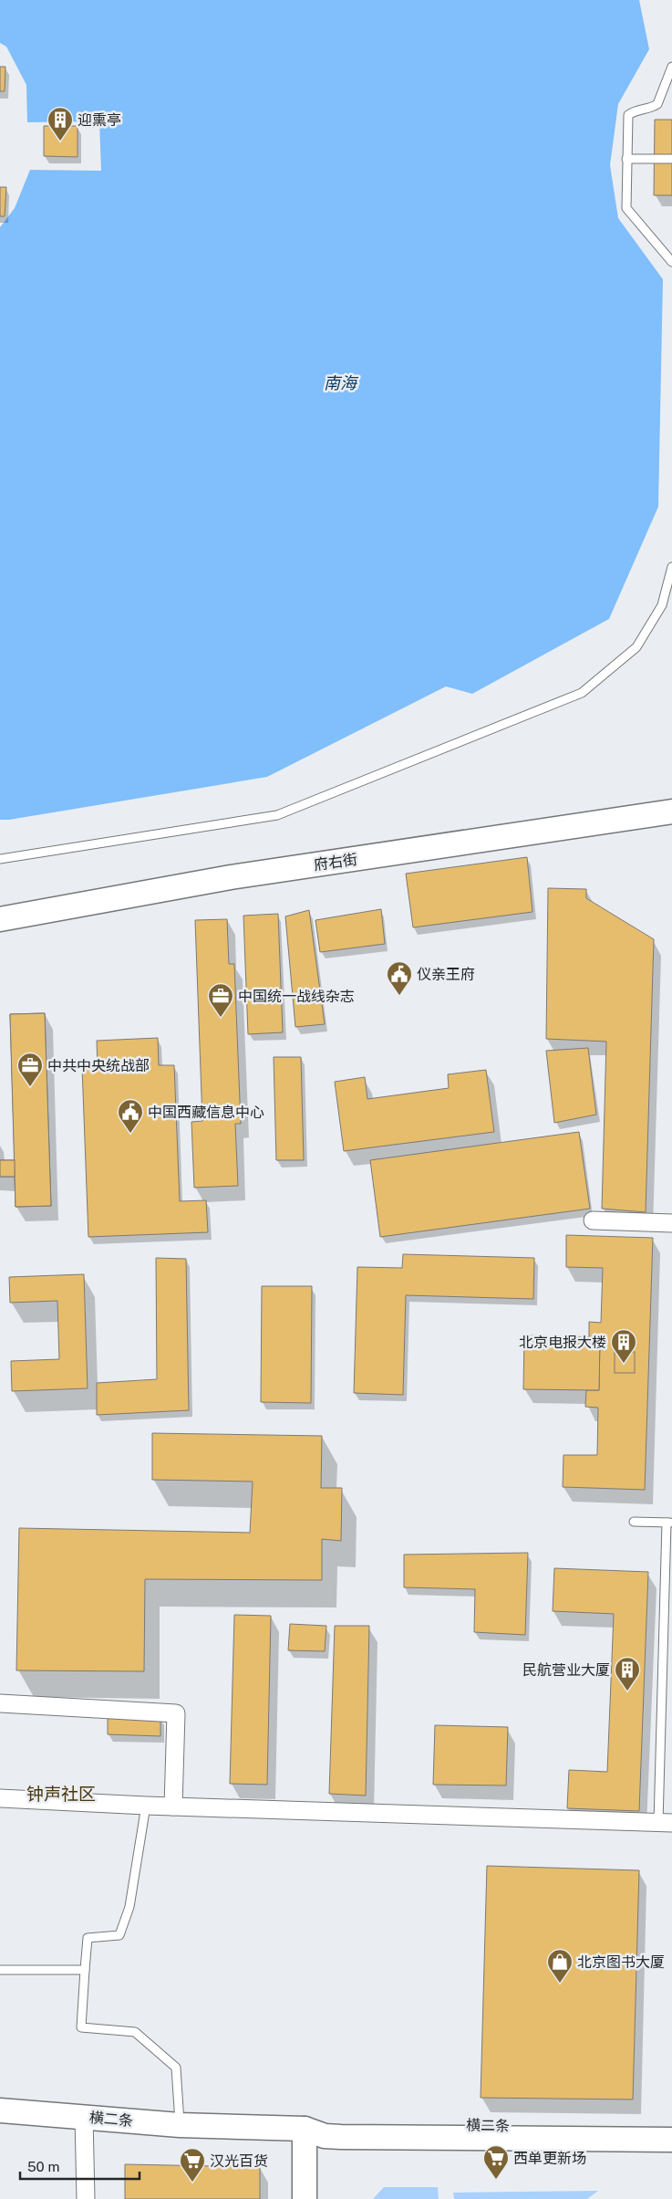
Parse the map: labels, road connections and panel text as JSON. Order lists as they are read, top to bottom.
{
  "streets": {
    "street": ["府右街", "横二条"]
  },
  "districts": ["钟声社区"],
  "water": ["南海"],
  "places": {
    "building": ["迎熏亭", "北京电报大楼", "民航营业大厦"],
    "public building": ["仪亲王府", "中国西藏信息中心"],
    "office": ["中国统一战线杂志", "中共中央统战部"],
    "shop": ["北京图书大厦"],
    "supermarket": ["西单更新场", "汉光百货"]
  },
  "scale_bar": "50 m"
}
